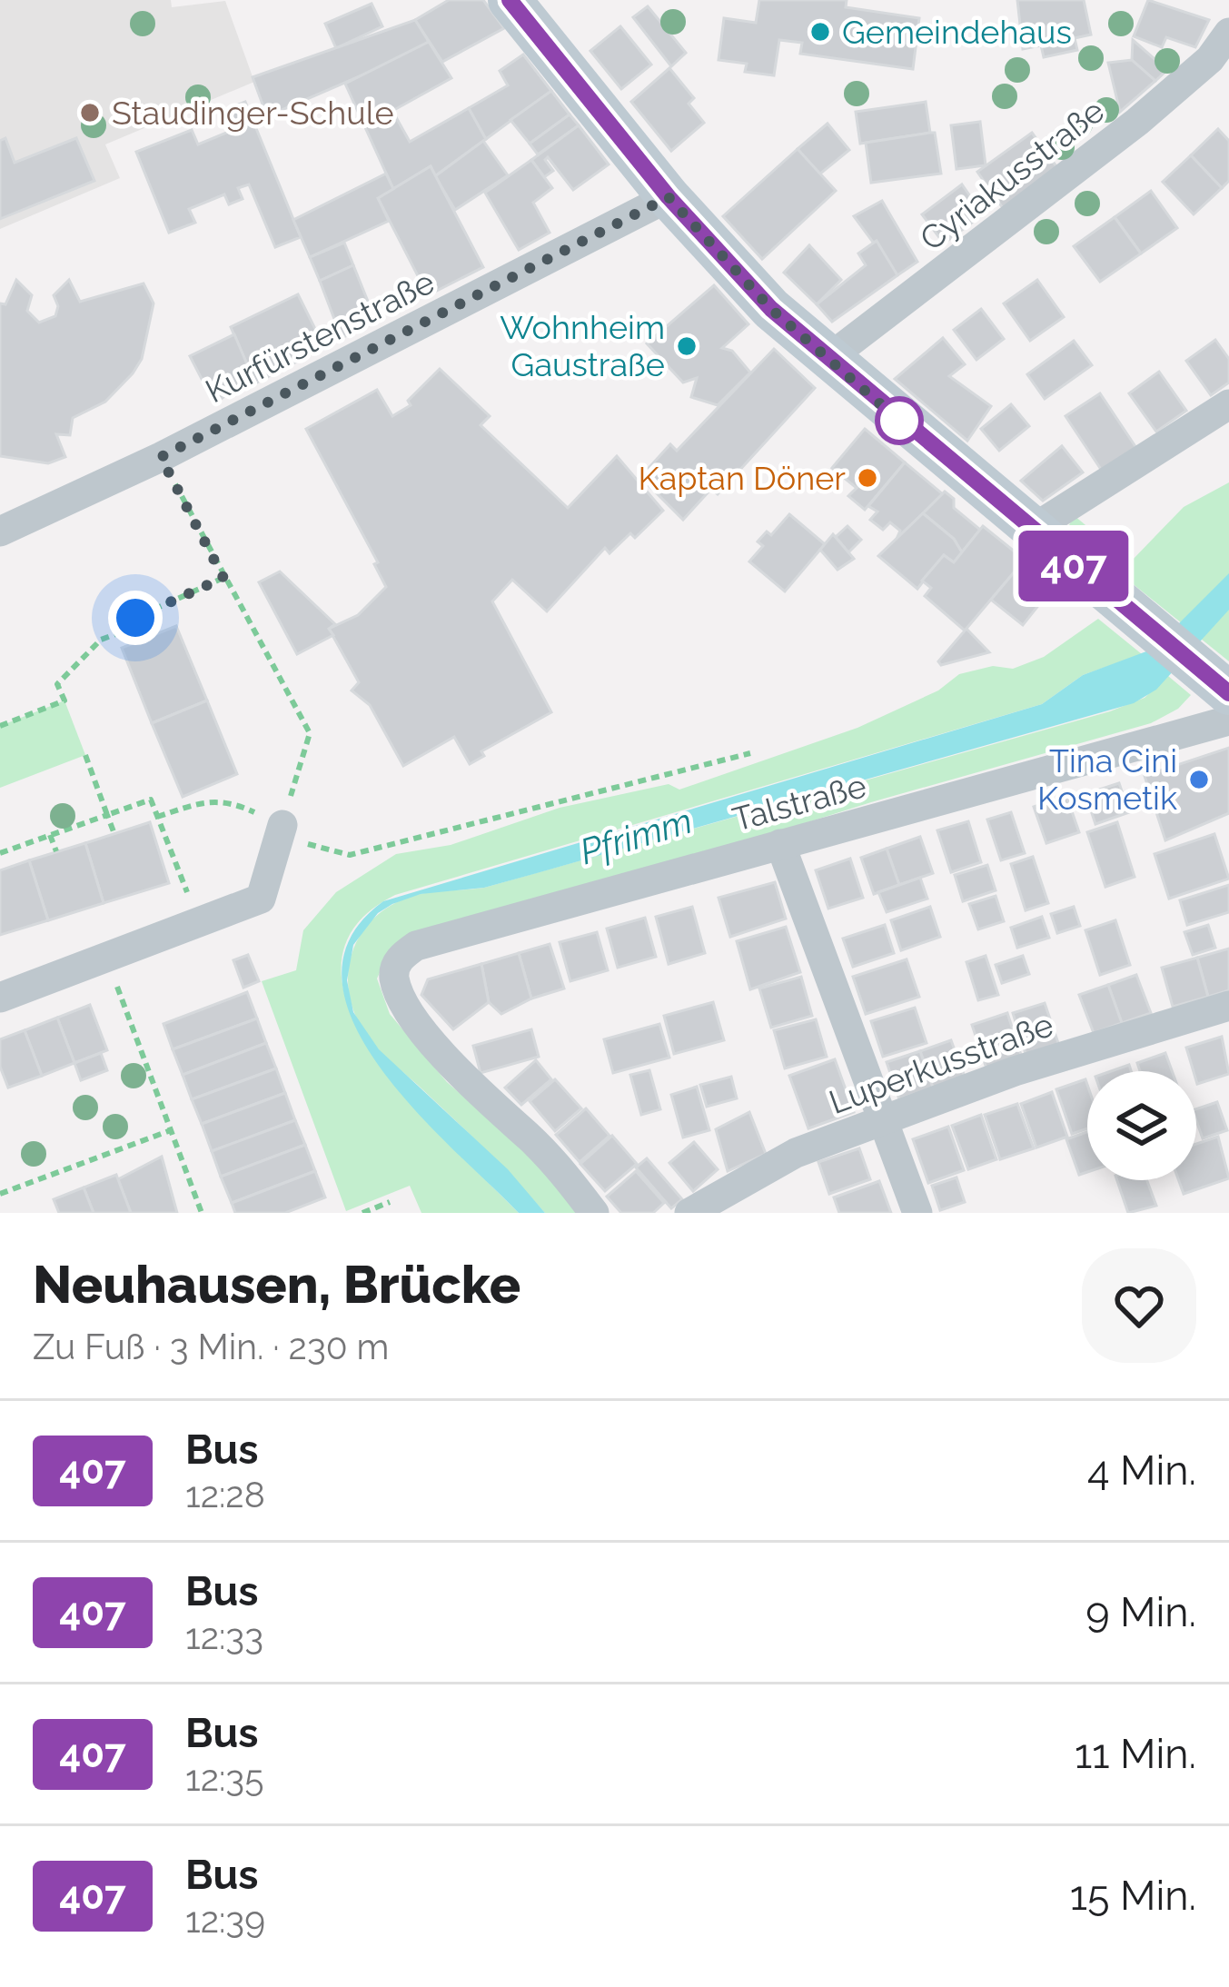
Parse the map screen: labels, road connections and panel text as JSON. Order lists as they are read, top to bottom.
{
  "streets": {
    "street": [
      "Cyriakusstraße",
      "Kurfürstenstraße",
      "Talstraße",
      "Luperkusstraße"
    ]
  },
  "water": ["Pfrimm"],
  "places": [
    "Gemeindehaus",
    "Staudinger-Schule",
    "Wohnheim Gaustraße",
    "Kaptan Döner",
    "Tina Cini Kosmetik"
  ],
  "lines": ["bus line 407"],
  "page": {
    "on_map": "407",
    "heading": ["Neuhausen, Brücke", "Zu Fuß · 3 Min. · 230 m"],
    "list": [
      {
        "mark": "407",
        "name": "Bus",
        "note": "12:28",
        "value": "4 Min."
      },
      {
        "mark": "407",
        "name": "Bus",
        "note": "12:33",
        "value": "9 Min."
      },
      {
        "mark": "407",
        "name": "Bus",
        "note": "12:35",
        "value": "11 Min."
      },
      {
        "mark": "407",
        "name": "Bus",
        "note": "12:39",
        "value": "15 Min."
      }
    ]
  }
}
